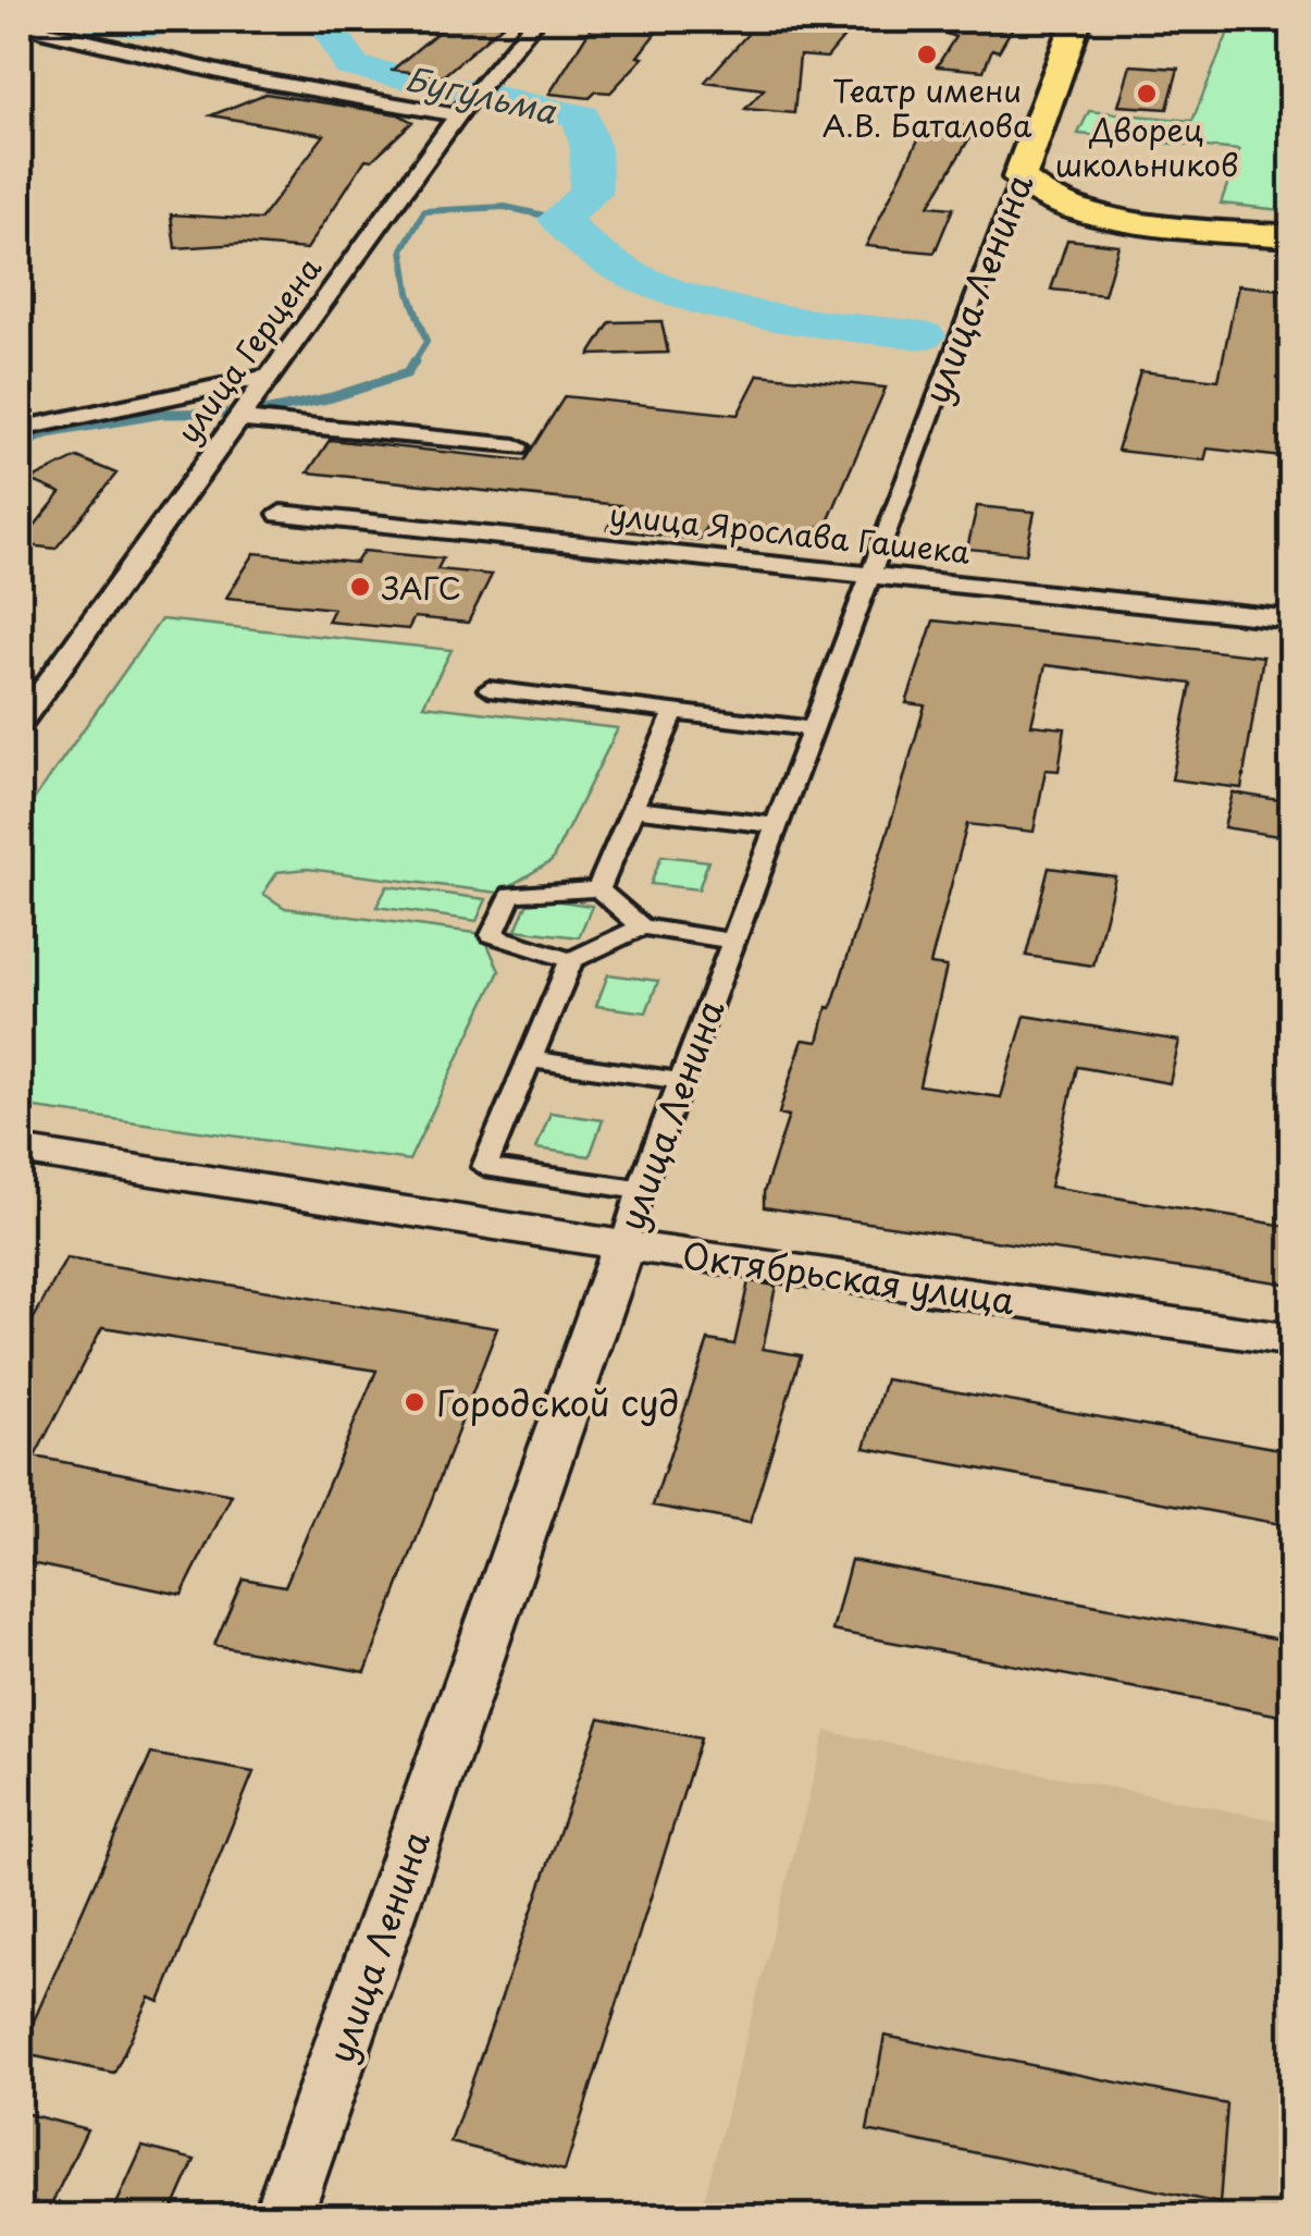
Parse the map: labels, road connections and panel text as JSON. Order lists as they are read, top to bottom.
{
  "streets": {
    "main road": ["улица Ленина"],
    "street": ["улица Герцена", "улица Ярослава Гашека", "Октябрьская улица"]
  },
  "crossings": [
    ["улица Ленина", "улица Ярослава Гашека"],
    ["улица Ленина", "Октябрьская улица"]
  ],
  "water": ["Бугульма"],
  "places": [
    "Театр имени А.В. Баталова",
    "Дворец школьников",
    "ЗАГС",
    "Городской суд"
  ]
}
